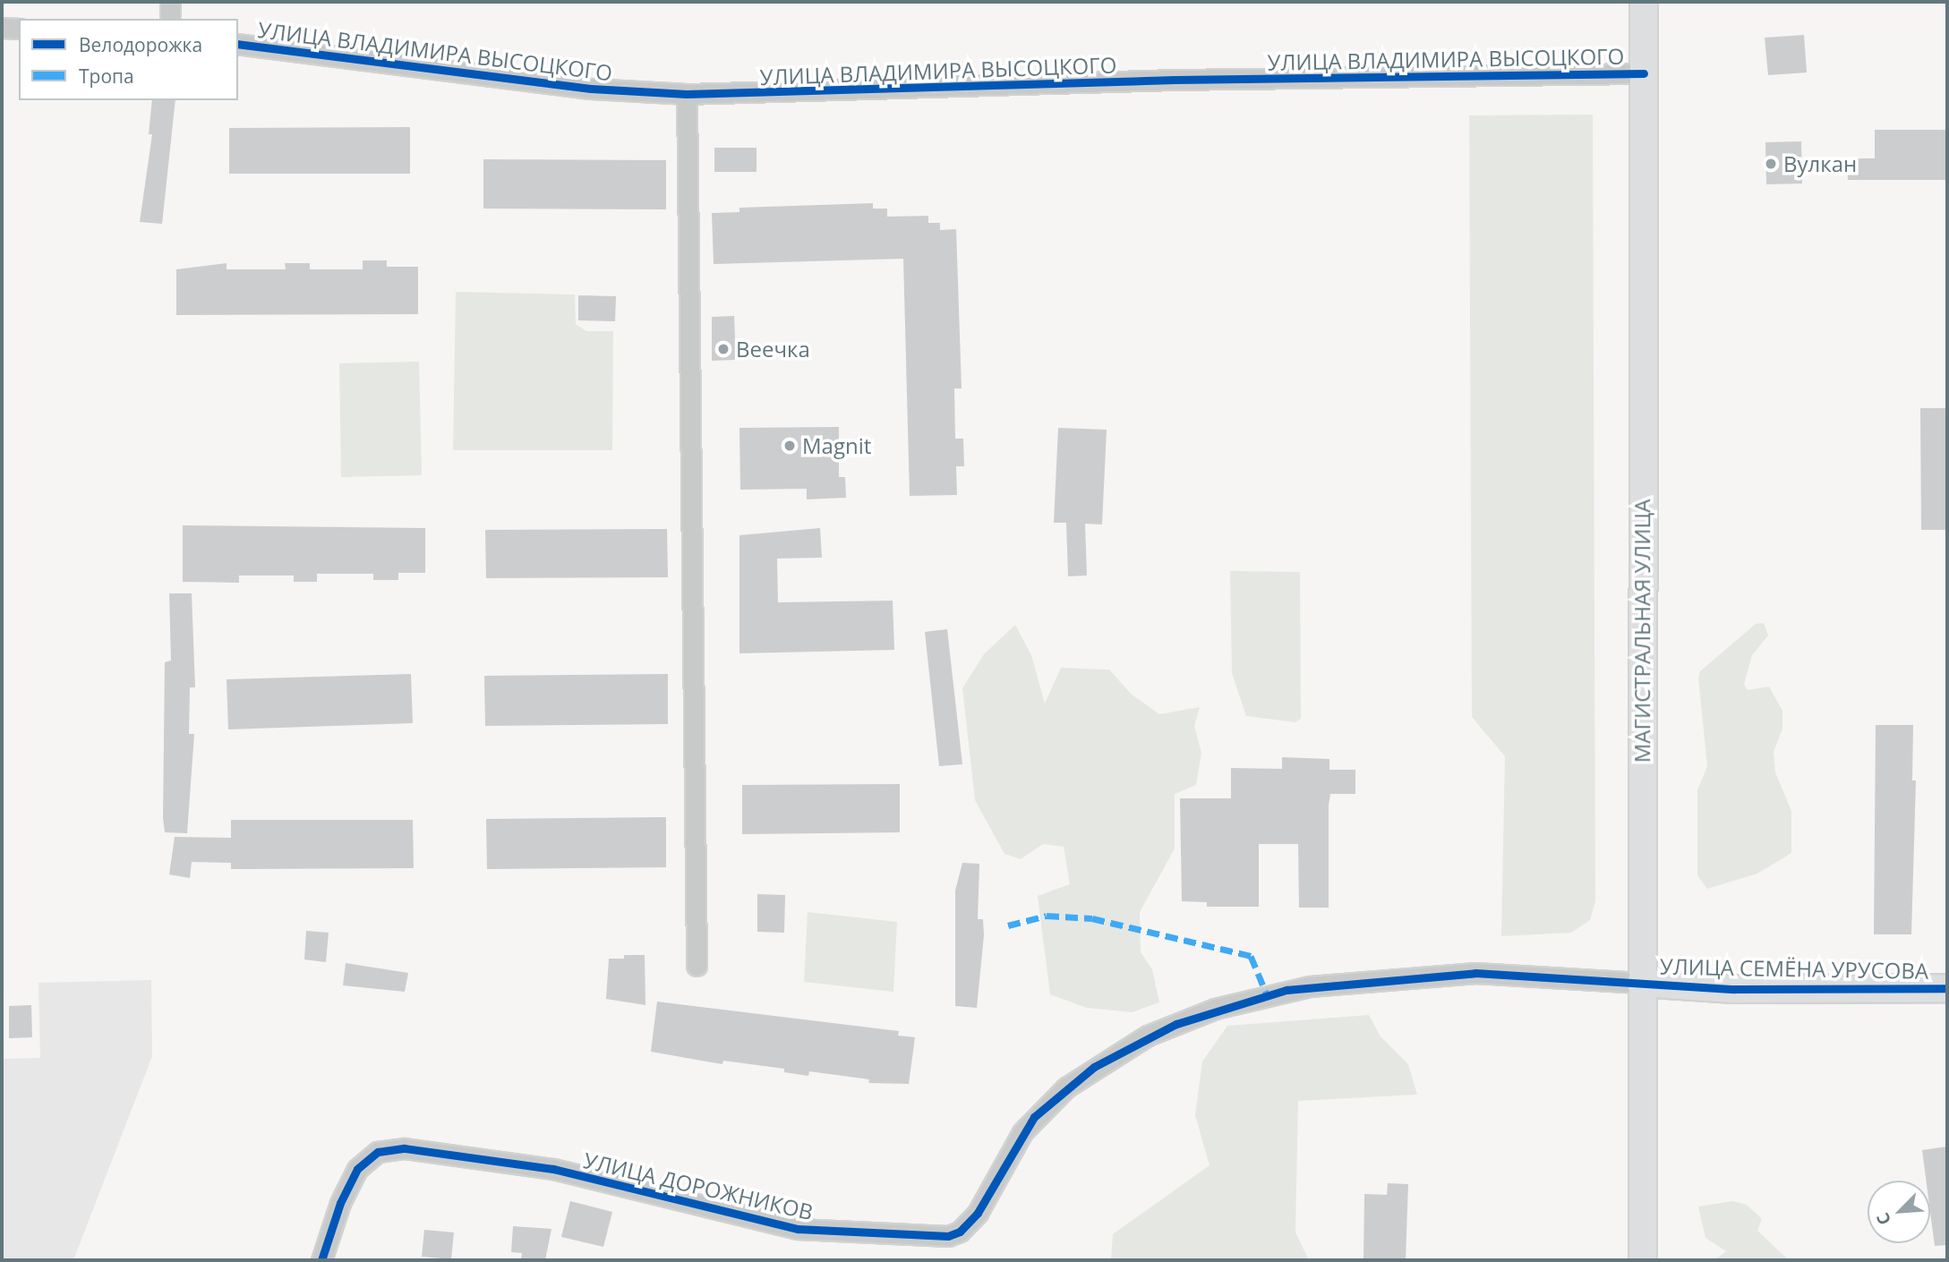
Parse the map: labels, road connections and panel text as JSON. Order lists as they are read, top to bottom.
{
  "streets": {
    "main road": ["МАГИСТРАЛЬНАЯ УЛИЦА", "УЛИЦА СЕМЁНА УРУСОВА"],
    "street": ["УЛИЦА ВЛАДИМИРА ВЫСОЦКОГО", "УЛИЦА ДОРОЖНИКОВ"]
  },
  "crossings": [
    ["УЛИЦА ВЛАДИМИРА ВЫСОЦКОГО", "МАГИСТРАЛЬНАЯ УЛИЦА"],
    ["МАГИСТРАЛЬНАЯ УЛИЦА", "УЛИЦА СЕМЁНА УРУСОВА"],
    ["МАГИСТРАЛЬНАЯ УЛИЦА", "УЛИЦА ДОРОЖНИКОВ"],
    ["УЛИЦА СЕМЁНА УРУСОВА", "УЛИЦА ДОРОЖНИКОВ"]
  ],
  "places": ["Вулкан", "Веечка", "Magnit"],
  "legend": ["Велодорожка", "Тропа"],
  "north": "bottom left"
}
